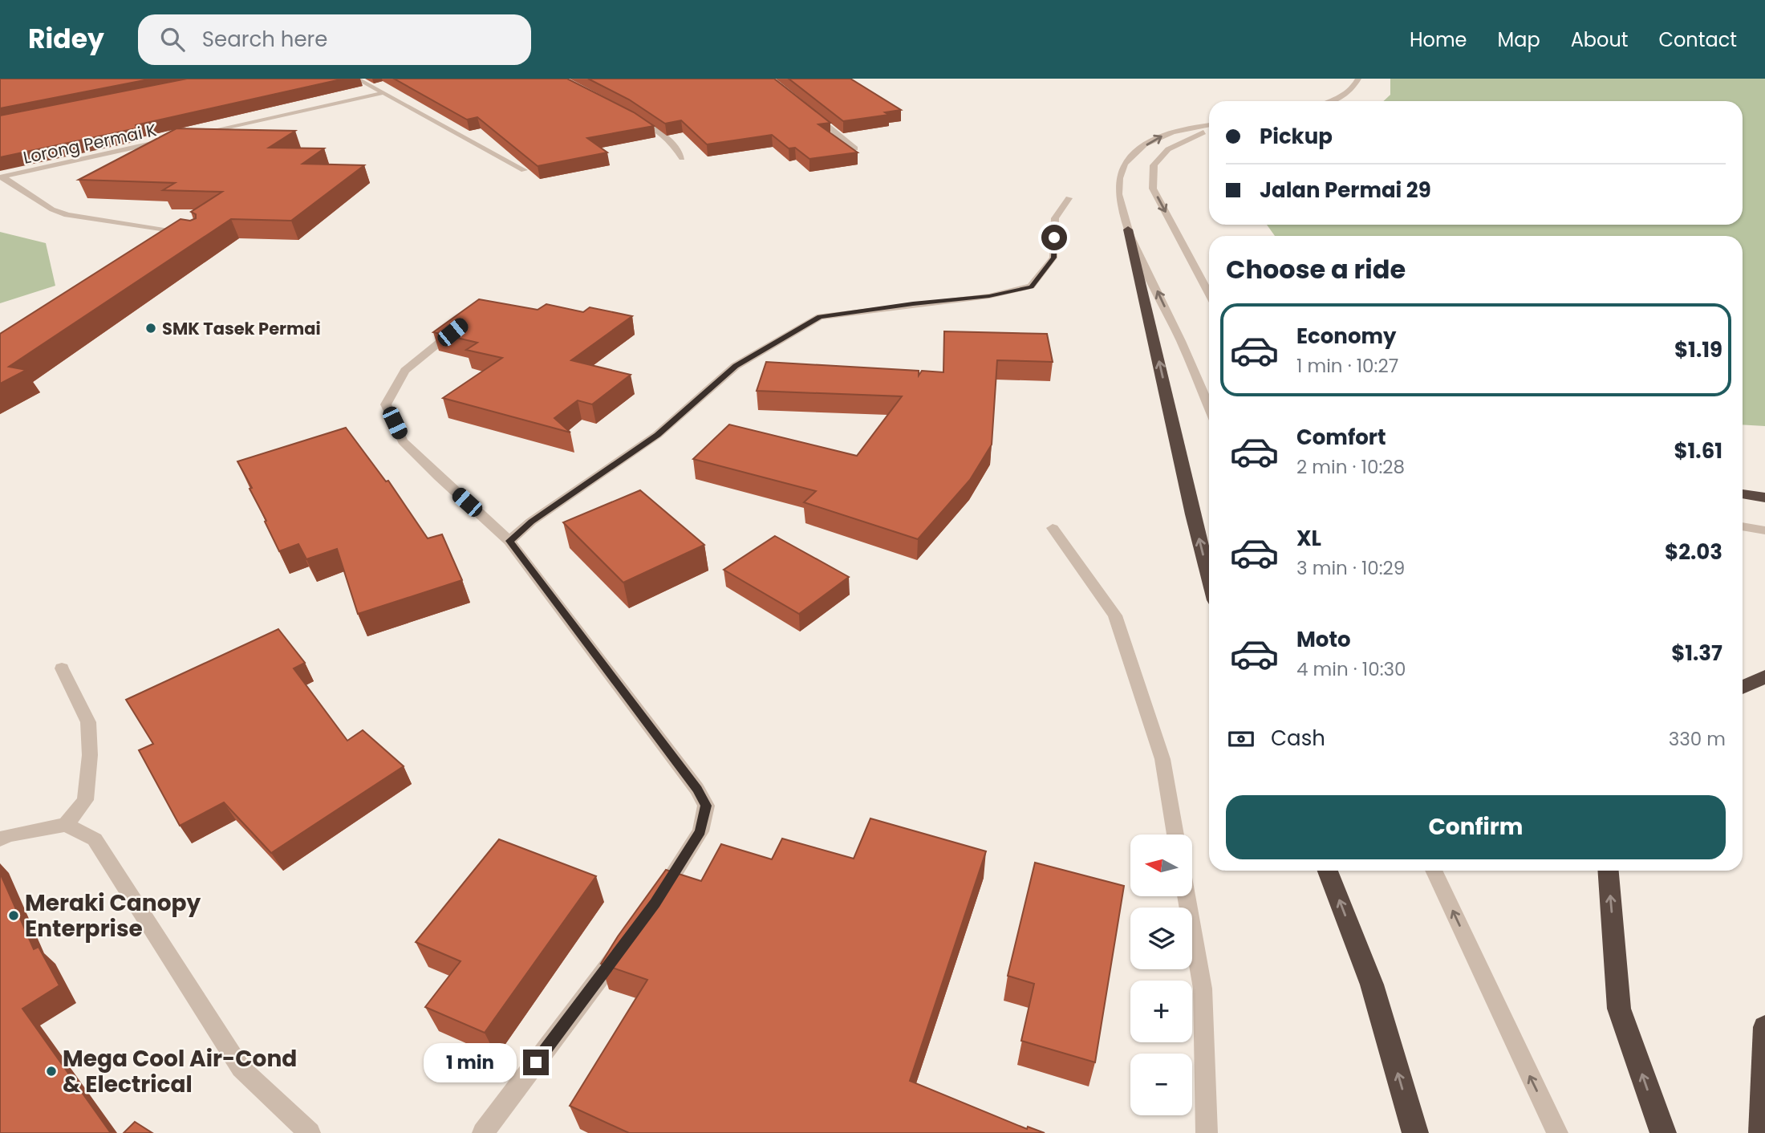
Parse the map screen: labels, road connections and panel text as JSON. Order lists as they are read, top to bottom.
{
  "streets": {
    "street": ["Lorong Permai K"]
  },
  "places": ["SMK Tasek Permai", "Meraki Canopy Enterprise", "Mega Cool Air-Cond & Electrical"],
  "north": "left",
  "page": {
    "header": "Ridey",
    "search": "Search here",
    "nav": [
      "Home",
      "Map",
      "About",
      "Contact"
    ],
    "banner": ["Pickup", "Jalan Permai 29"],
    "heading": "Choose a ride",
    "list": [
      {
        "name": "Economy",
        "note": "1 min · 10:27",
        "value": "$1.19"
      },
      {
        "name": "Comfort",
        "note": "2 min · 10:28",
        "value": "$1.61"
      },
      {
        "name": "XL",
        "note": "3 min · 10:29",
        "value": "$2.03"
      },
      {
        "name": "Moto",
        "note": "4 min · 10:30",
        "value": "$1.37"
      }
    ],
    "pay": ["Cash", "330 m"],
    "buttons": "Confirm",
    "map_buttons": ["+", "−"],
    "bubble": "1 min"
  }
}
